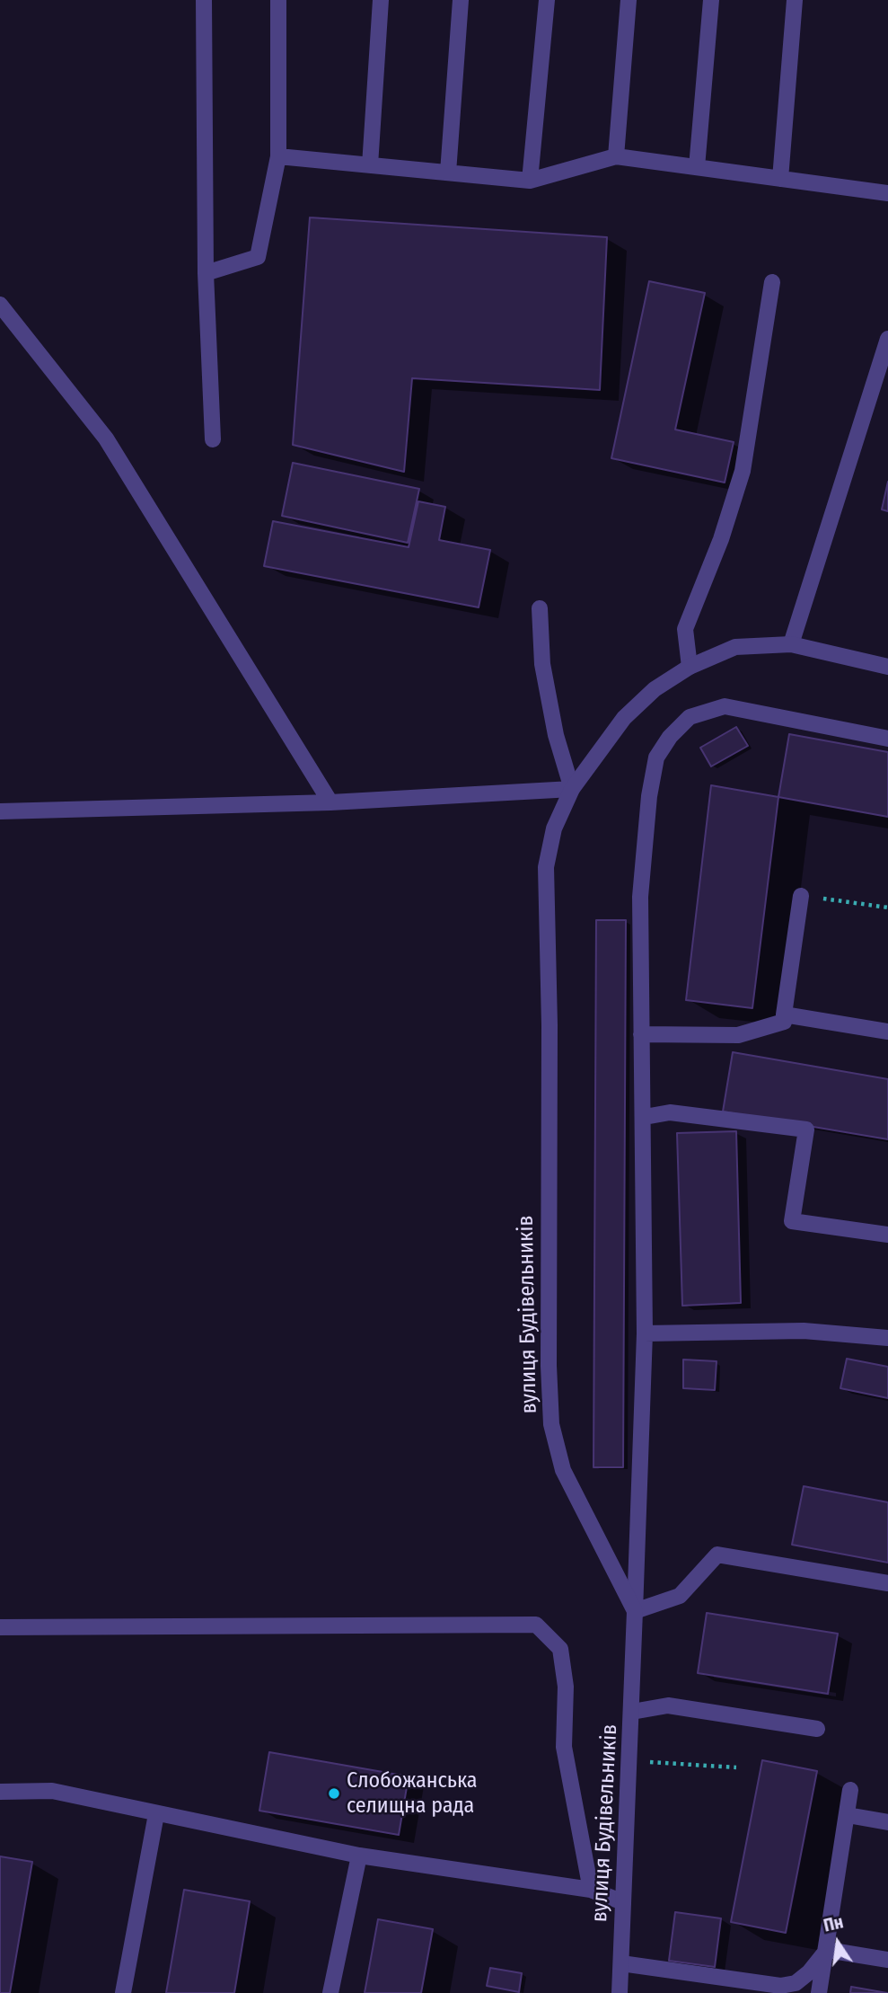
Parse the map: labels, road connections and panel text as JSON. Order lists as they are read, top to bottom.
{
  "streets": {
    "street": ["вулиця Будівельників"]
  },
  "places": ["Слобожанська селищна рада"],
  "north": "top"
}
